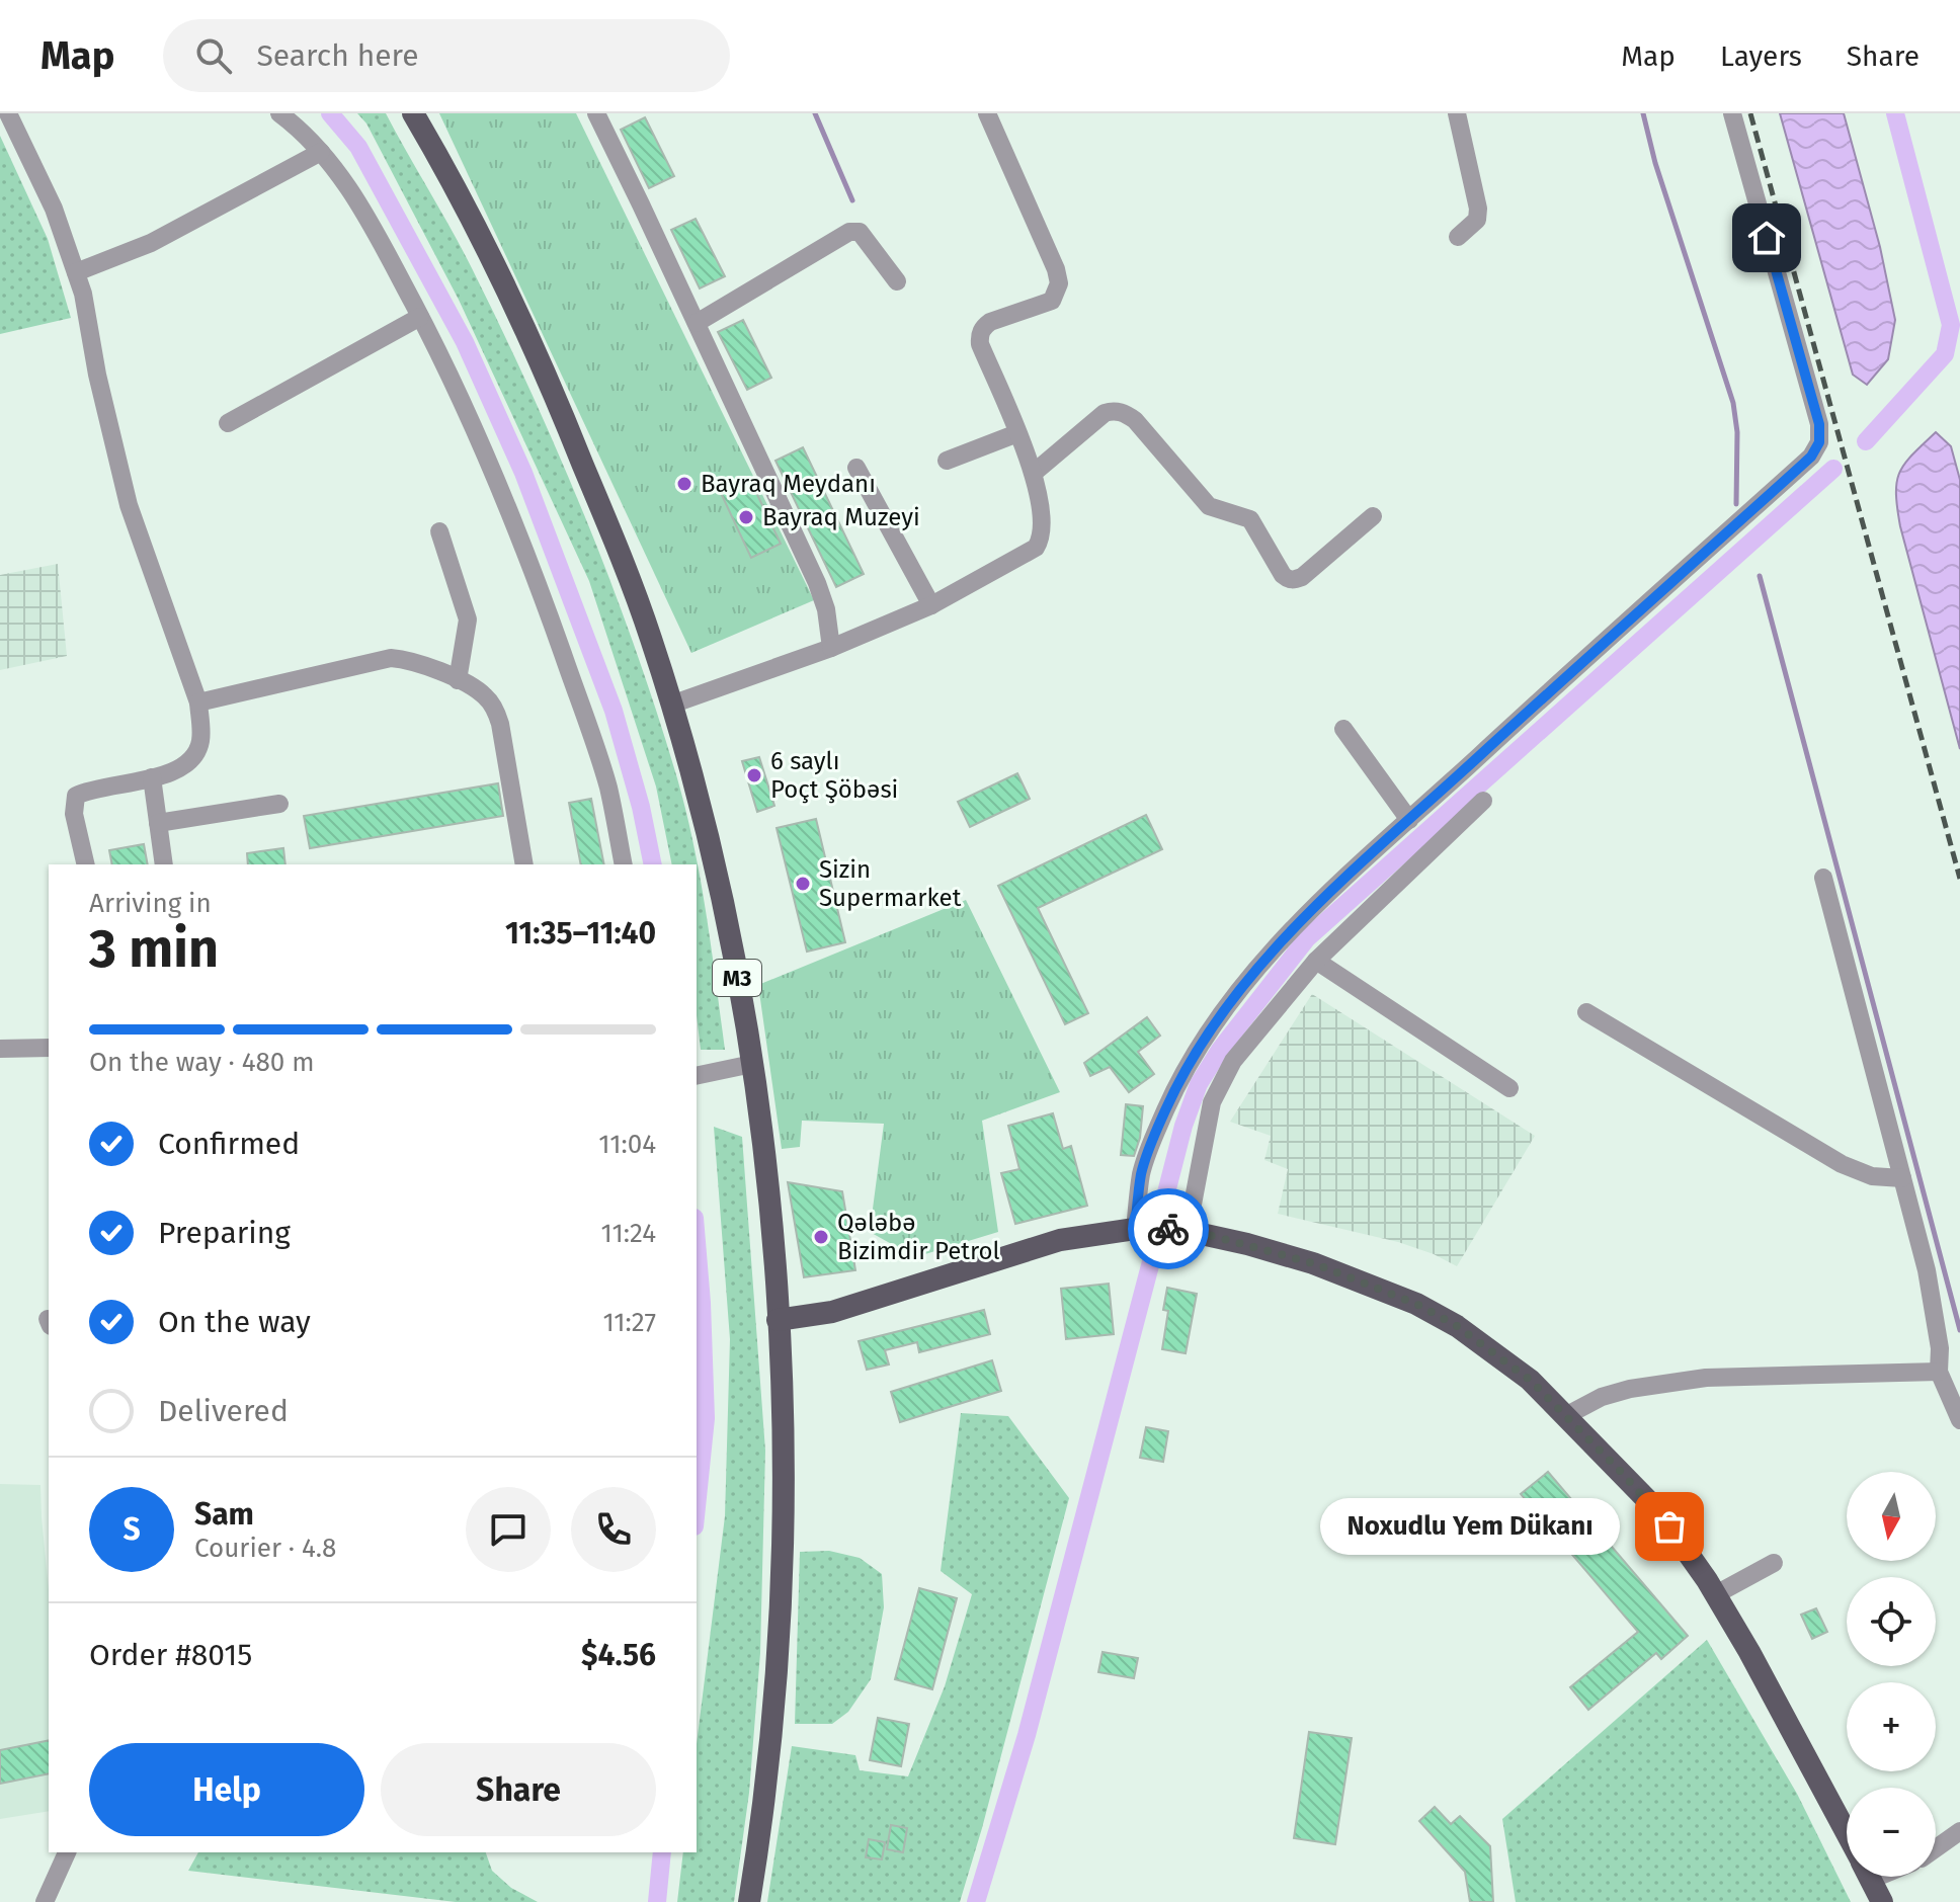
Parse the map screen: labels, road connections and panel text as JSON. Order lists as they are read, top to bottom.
{
  "streets": {
    "main road": ["M3"]
  },
  "places": [
    "Bayraq Meydanı",
    "Bayraq Muzeyi",
    "6 saylı Poçt Şöbəsi",
    "Sizin Supermarket",
    "Qələbə Bizimdir Petrol",
    "Noxudlu Yem Dükanı"
  ],
  "north": "bottom",
  "page": {
    "header": "Map",
    "search": "Search here",
    "nav": ["Map", "Layers", "Share"],
    "heading": ["3 min", "Arriving in", "11:35–11:40"],
    "panel": [
      "Sam",
      "Courier · 4.8",
      "Order #8015",
      "$4.56"
    ],
    "bar": "On the way · 480 m",
    "list": [
      ["Confirmed", "11:04"],
      ["Preparing", "11:24"],
      ["On the way", "11:27"],
      "Delivered"
    ],
    "map_buttons": ["+", "−"],
    "round": "S",
    "bubble": "Noxudlu Yem Dükanı",
    "buttons": ["Help", "Share"]
  }
}
